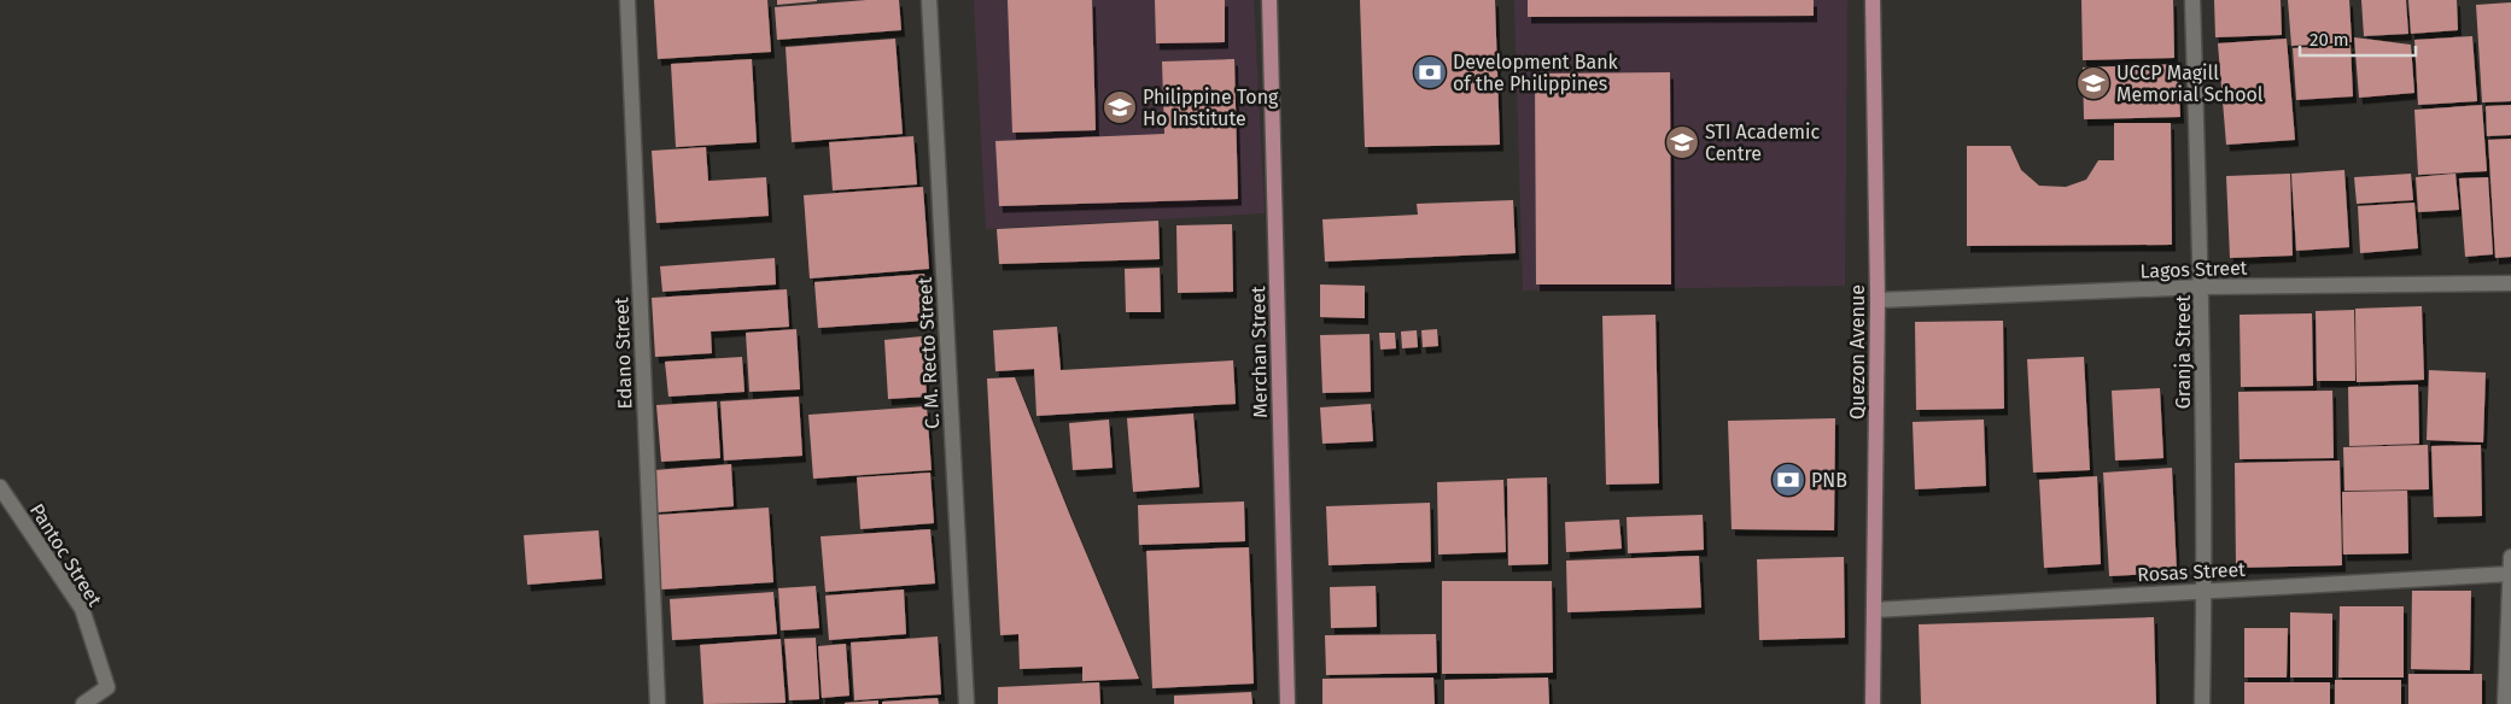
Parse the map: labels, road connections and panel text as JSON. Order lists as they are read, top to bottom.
{
  "streets": {
    "main road": ["Merchan Street", "Quezon Avenue"],
    "street": [
      "Lagos Street",
      "Granja Street",
      "Edano Street",
      "C. M. Recto Street",
      "Pantoc Street",
      "Rosas Street"
    ]
  },
  "crossings": [
    ["Lagos Street", "Quezon Avenue"],
    ["Lagos Street", "Granja Street"],
    ["Quezon Avenue", "Rosas Street"],
    ["Granja Street", "Rosas Street"]
  ],
  "places": {
    "bank": ["Development Bank of the Philippines", "PNB"],
    "school or university": ["UCCP Magill Memorial School", "Philippine Tong Ho Institute", "STI Academic Centre"]
  },
  "scale_bar": "20 m"
}
